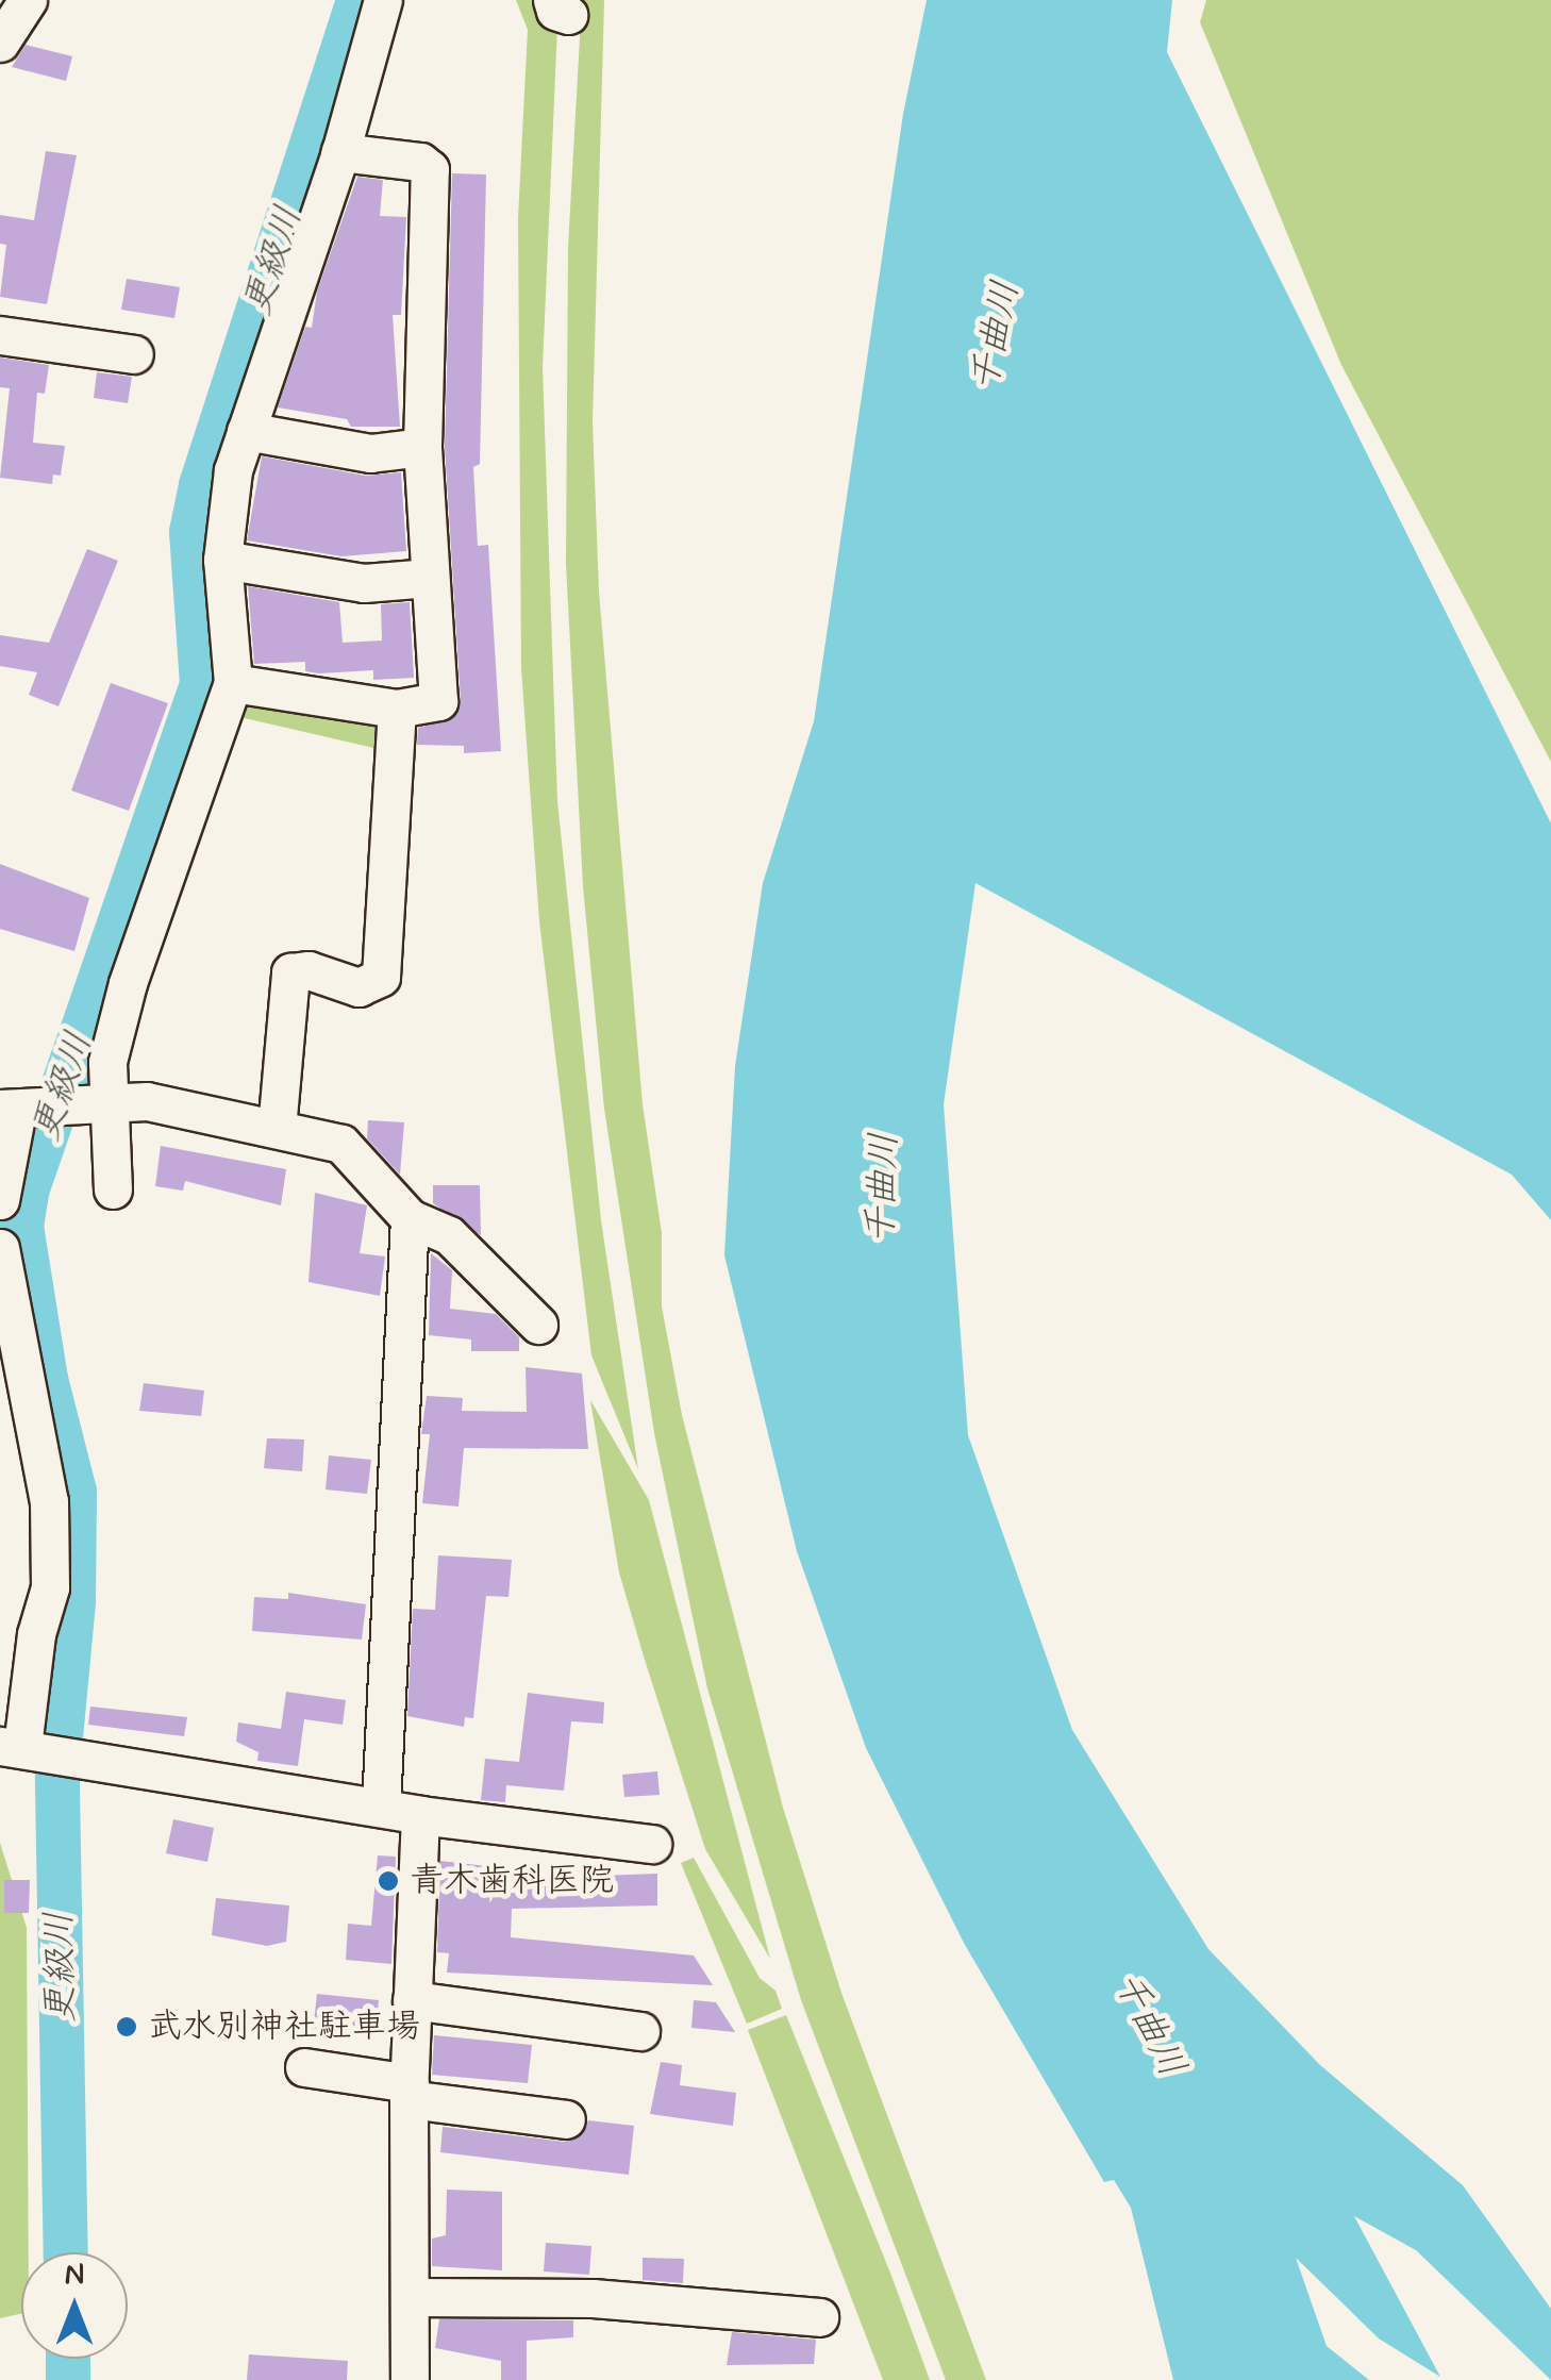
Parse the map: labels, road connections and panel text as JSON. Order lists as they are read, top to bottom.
{
  "water": ["更級川", "千曲川"],
  "places": ["青木歯科医院", "武水別神社駐車場"],
  "north": "top"
}
